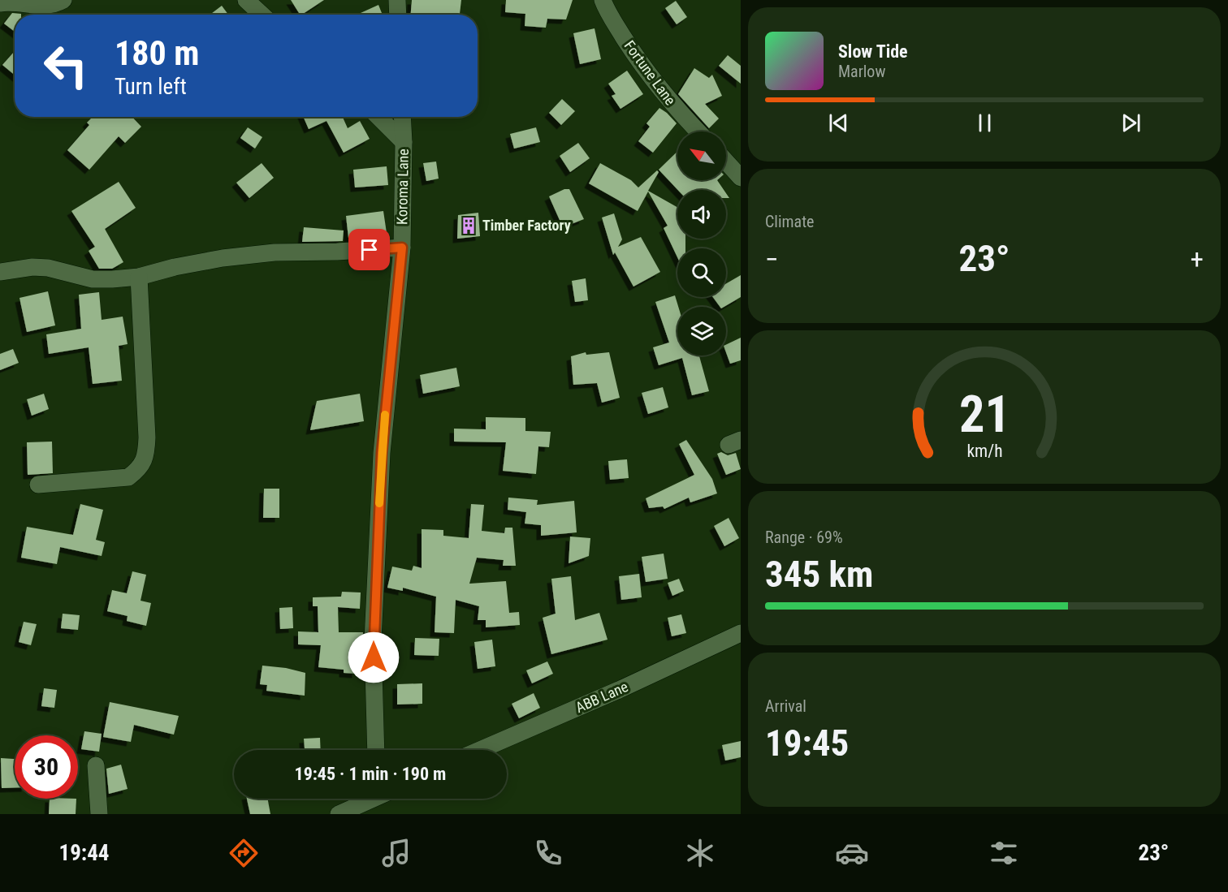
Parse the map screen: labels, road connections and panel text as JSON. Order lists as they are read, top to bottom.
{
  "streets": {
    "street": ["Fortune Lane", "Koroma Lane", "ABB Lane"]
  },
  "places": {
    "building": ["Timber Factory"]
  },
  "north": "top left",
  "page": {
    "turn": ["180 m", "Turn left"],
    "song": ["Slow Tide", "Marlow"],
    "tile": [
      "Climate",
      ["Range · 69%", "345 km"],
      ["Arrival", "19:45"]
    ],
    "heat": ["−", "23°", "+"],
    "limit": "30",
    "trip": "19:45 · 1 min · 190 m",
    "tabs": ["19:44", "23°"],
    "gauge": ["21", "km/h"]
  }
}
